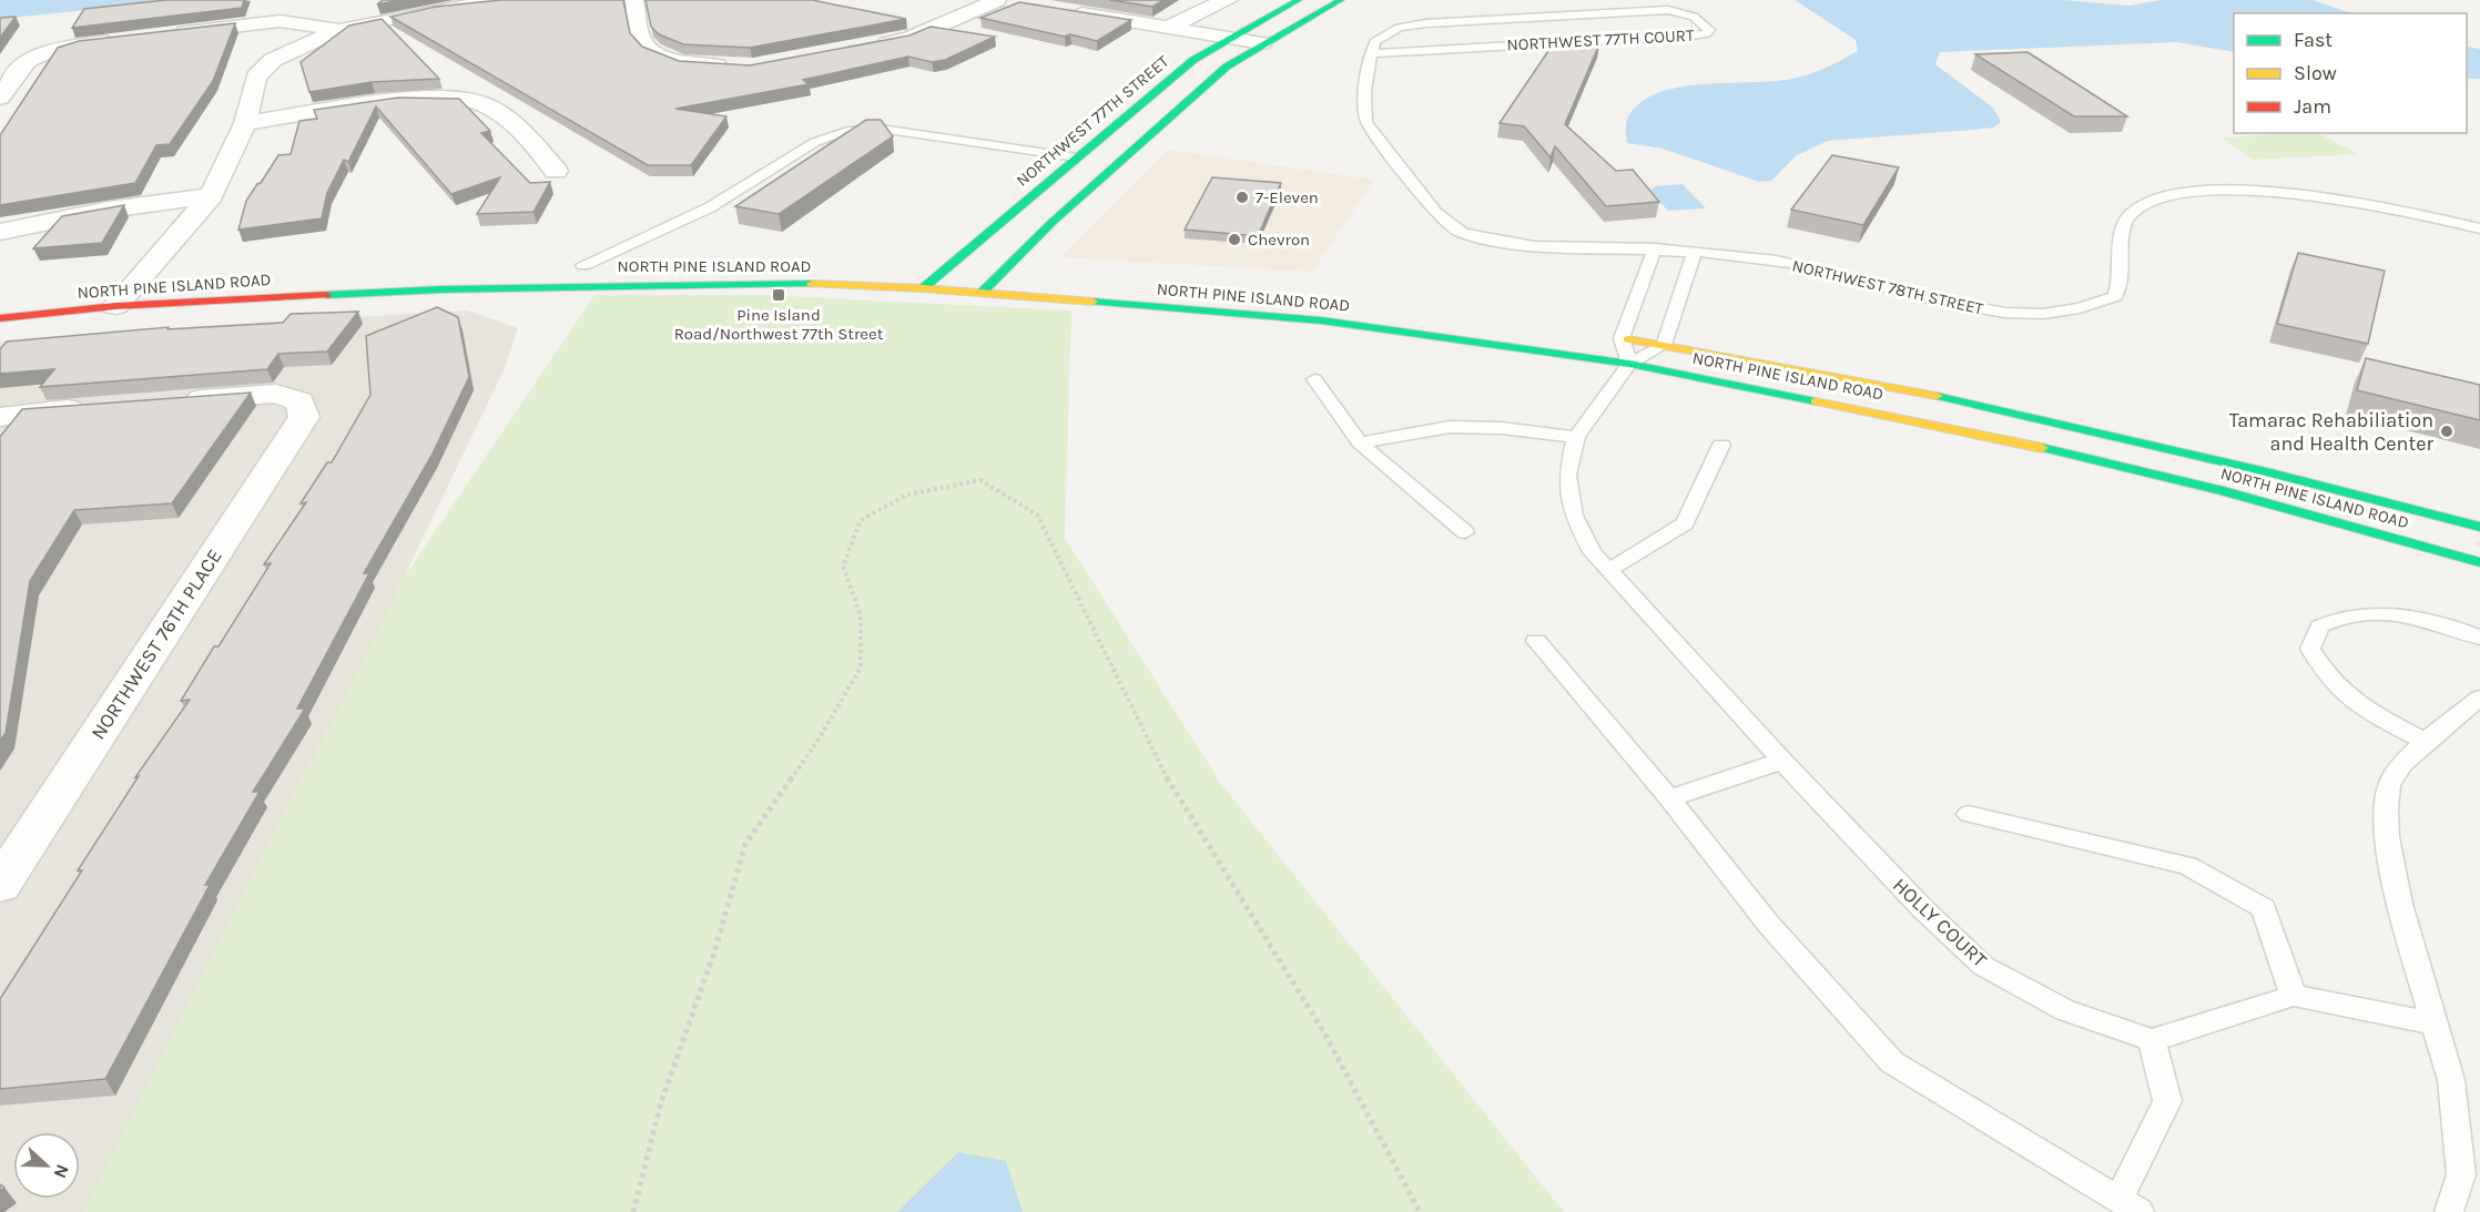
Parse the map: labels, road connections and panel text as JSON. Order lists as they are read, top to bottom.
{
  "streets": {
    "main road": ["NORTHWEST 77TH STREET", "NORTH PINE ISLAND ROAD"],
    "street": ["NORTHWEST 76TH PLACE"],
    "lane": ["NORTHWEST 77TH COURT", "NORTHWEST 78TH STREET", "HOLLY COURT"]
  },
  "crossings": [
    ["NORTHWEST 77TH COURT", "NORTHWEST 78TH STREET"],
    ["NORTHWEST 77TH STREET", "NORTH PINE ISLAND ROAD"],
    ["NORTH PINE ISLAND ROAD", "HOLLY COURT"]
  ],
  "places": {
    "other": ["7-Eleven", "Chevron", "Tamarac Rehabiliation and Health Center"],
    "transit": ["Pine Island Road/Northwest 77th Street"]
  },
  "legend": ["Fast", "Slow", "Jam"],
  "north": "right"
}
